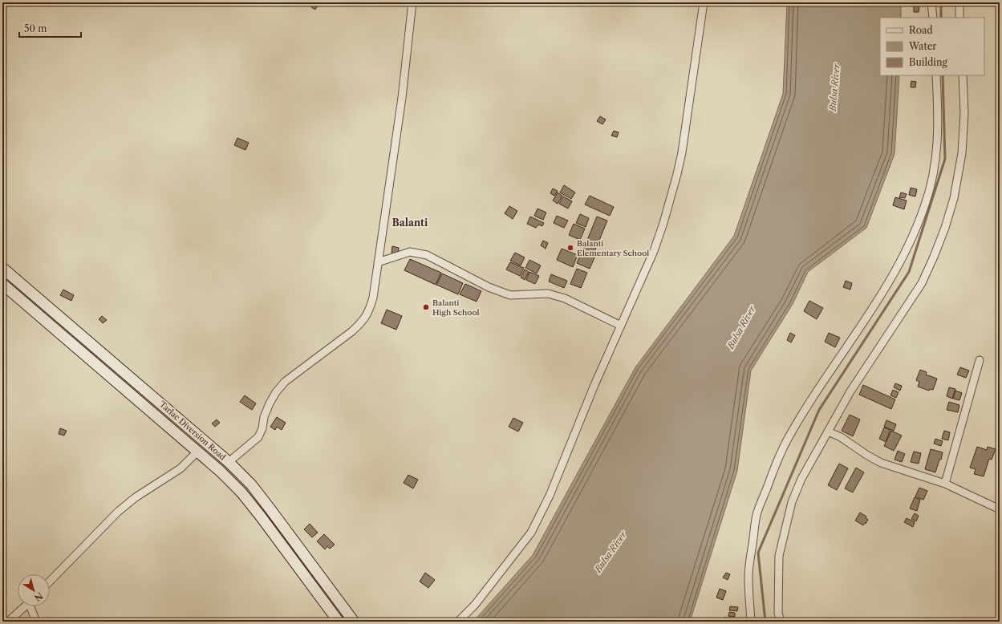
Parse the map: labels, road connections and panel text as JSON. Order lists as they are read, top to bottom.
{
  "streets": {
    "main road": ["Tarlac Diversion Road"]
  },
  "districts": ["Balanti"],
  "water": ["Bulsa River"],
  "places": ["Balanti Elementary School", "Balanti High School"],
  "legend": ["Road", "Water", "Building"],
  "scale_bar": "50 m",
  "north": "bottom right"
}
